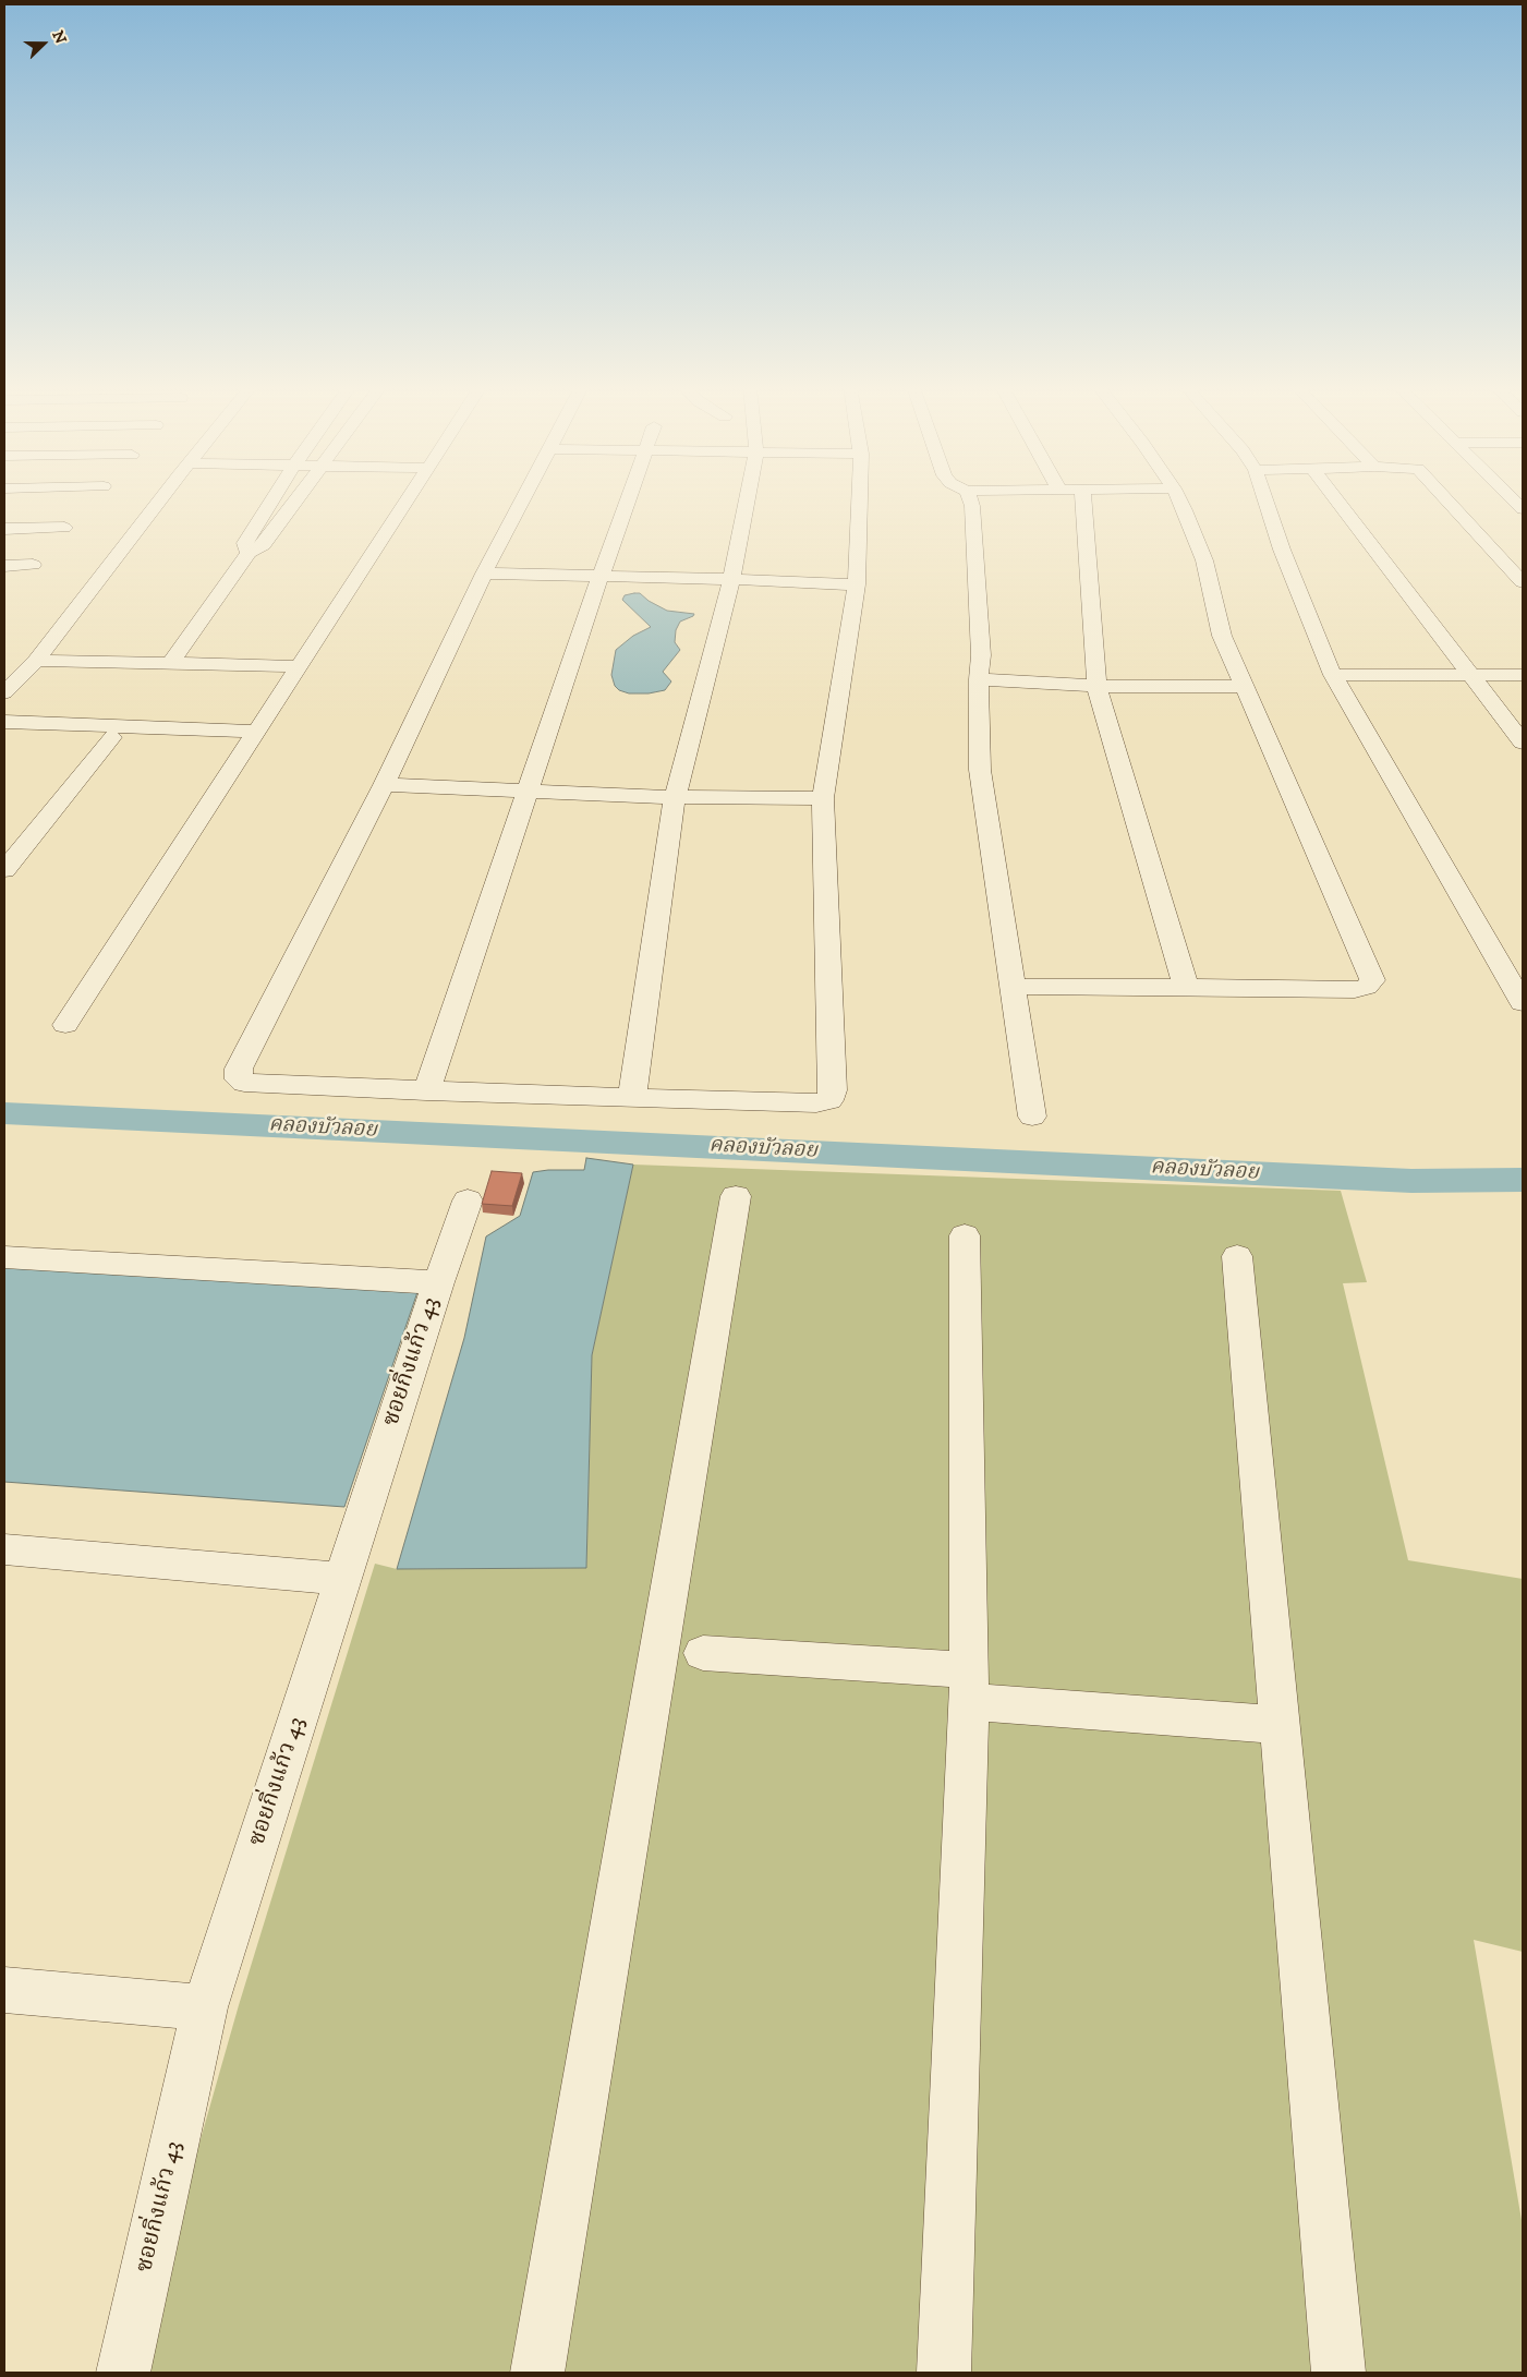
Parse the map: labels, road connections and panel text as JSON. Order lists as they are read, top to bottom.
{
  "streets": {
    "street": ["ซอยกิ่งแก้ว 43"]
  },
  "water": ["คลองบัวลอย"],
  "north": "right"
}
